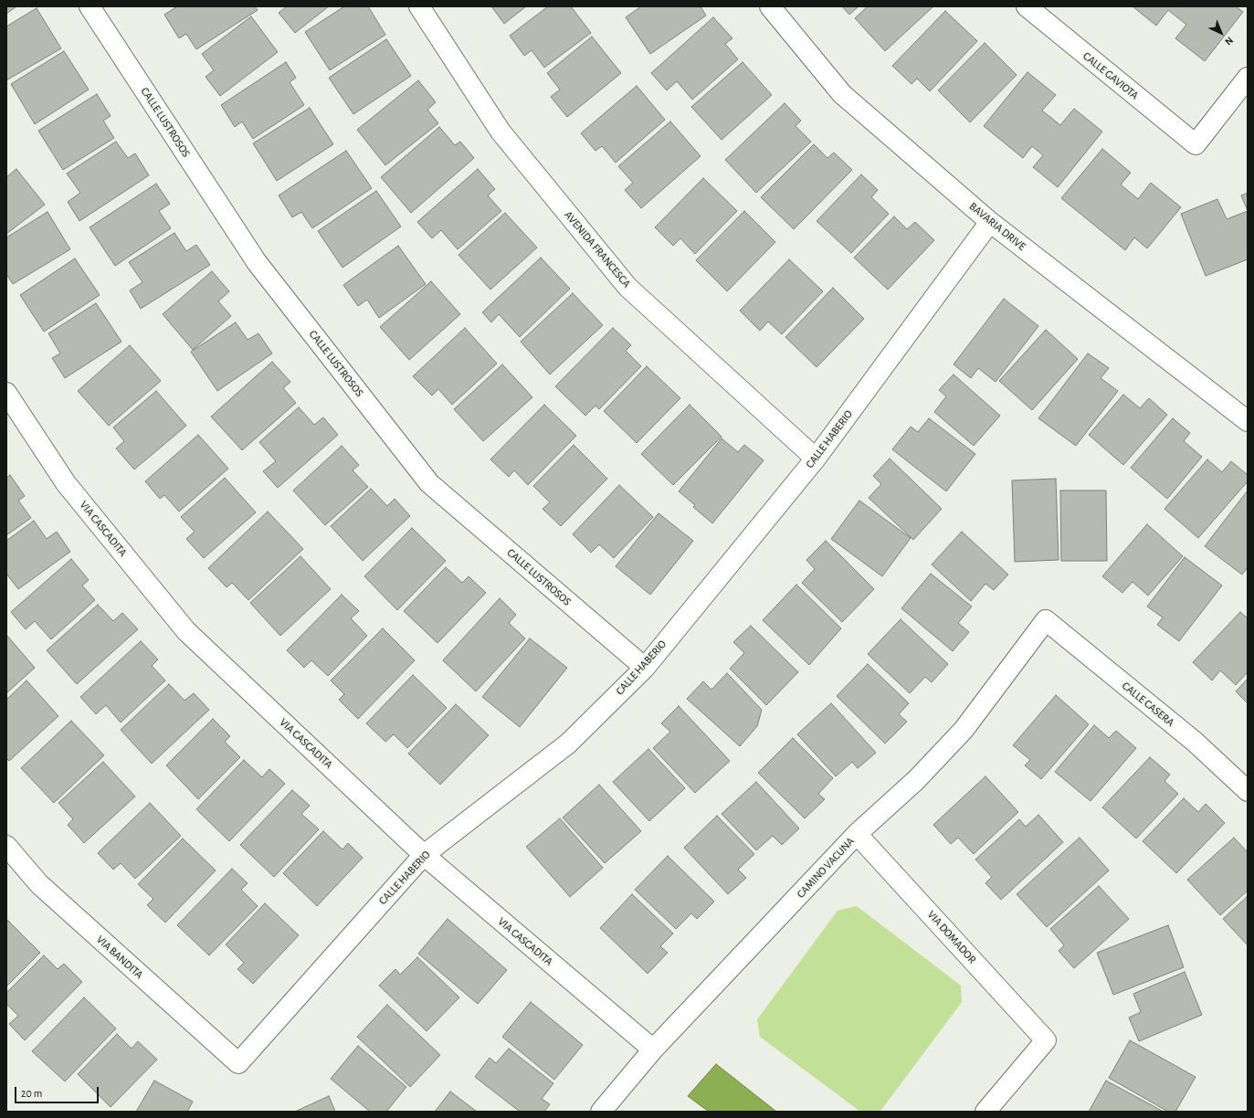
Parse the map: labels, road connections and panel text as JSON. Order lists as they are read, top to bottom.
{
  "streets": {
    "street": [
      "CALLE GAVIOTA",
      "CALLE LUSTROSOS",
      "BAVARIA DRIVE",
      "AVENIDA FRANCESCA",
      "CALLE HABERIO",
      "VIA CASCADITA",
      "CALLE CASERA",
      "CAMINO VACUNA",
      "VIA DOMADOR",
      "VIA BANDITA"
    ]
  },
  "crossings": [
    ["CALLE LUSTROSOS", "CALLE HABERIO"],
    ["BAVARIA DRIVE", "CALLE HABERIO"],
    ["AVENIDA FRANCESCA", "CALLE HABERIO"],
    ["CALLE HABERIO", "VIA CASCADITA"],
    ["CALLE HABERIO", "VIA BANDITA"],
    ["VIA CASCADITA", "CAMINO VACUNA"],
    ["CALLE CASERA", "CAMINO VACUNA"],
    ["CAMINO VACUNA", "VIA DOMADOR"]
  ],
  "scale_bar": "20 m",
  "north": "bottom right"
}
